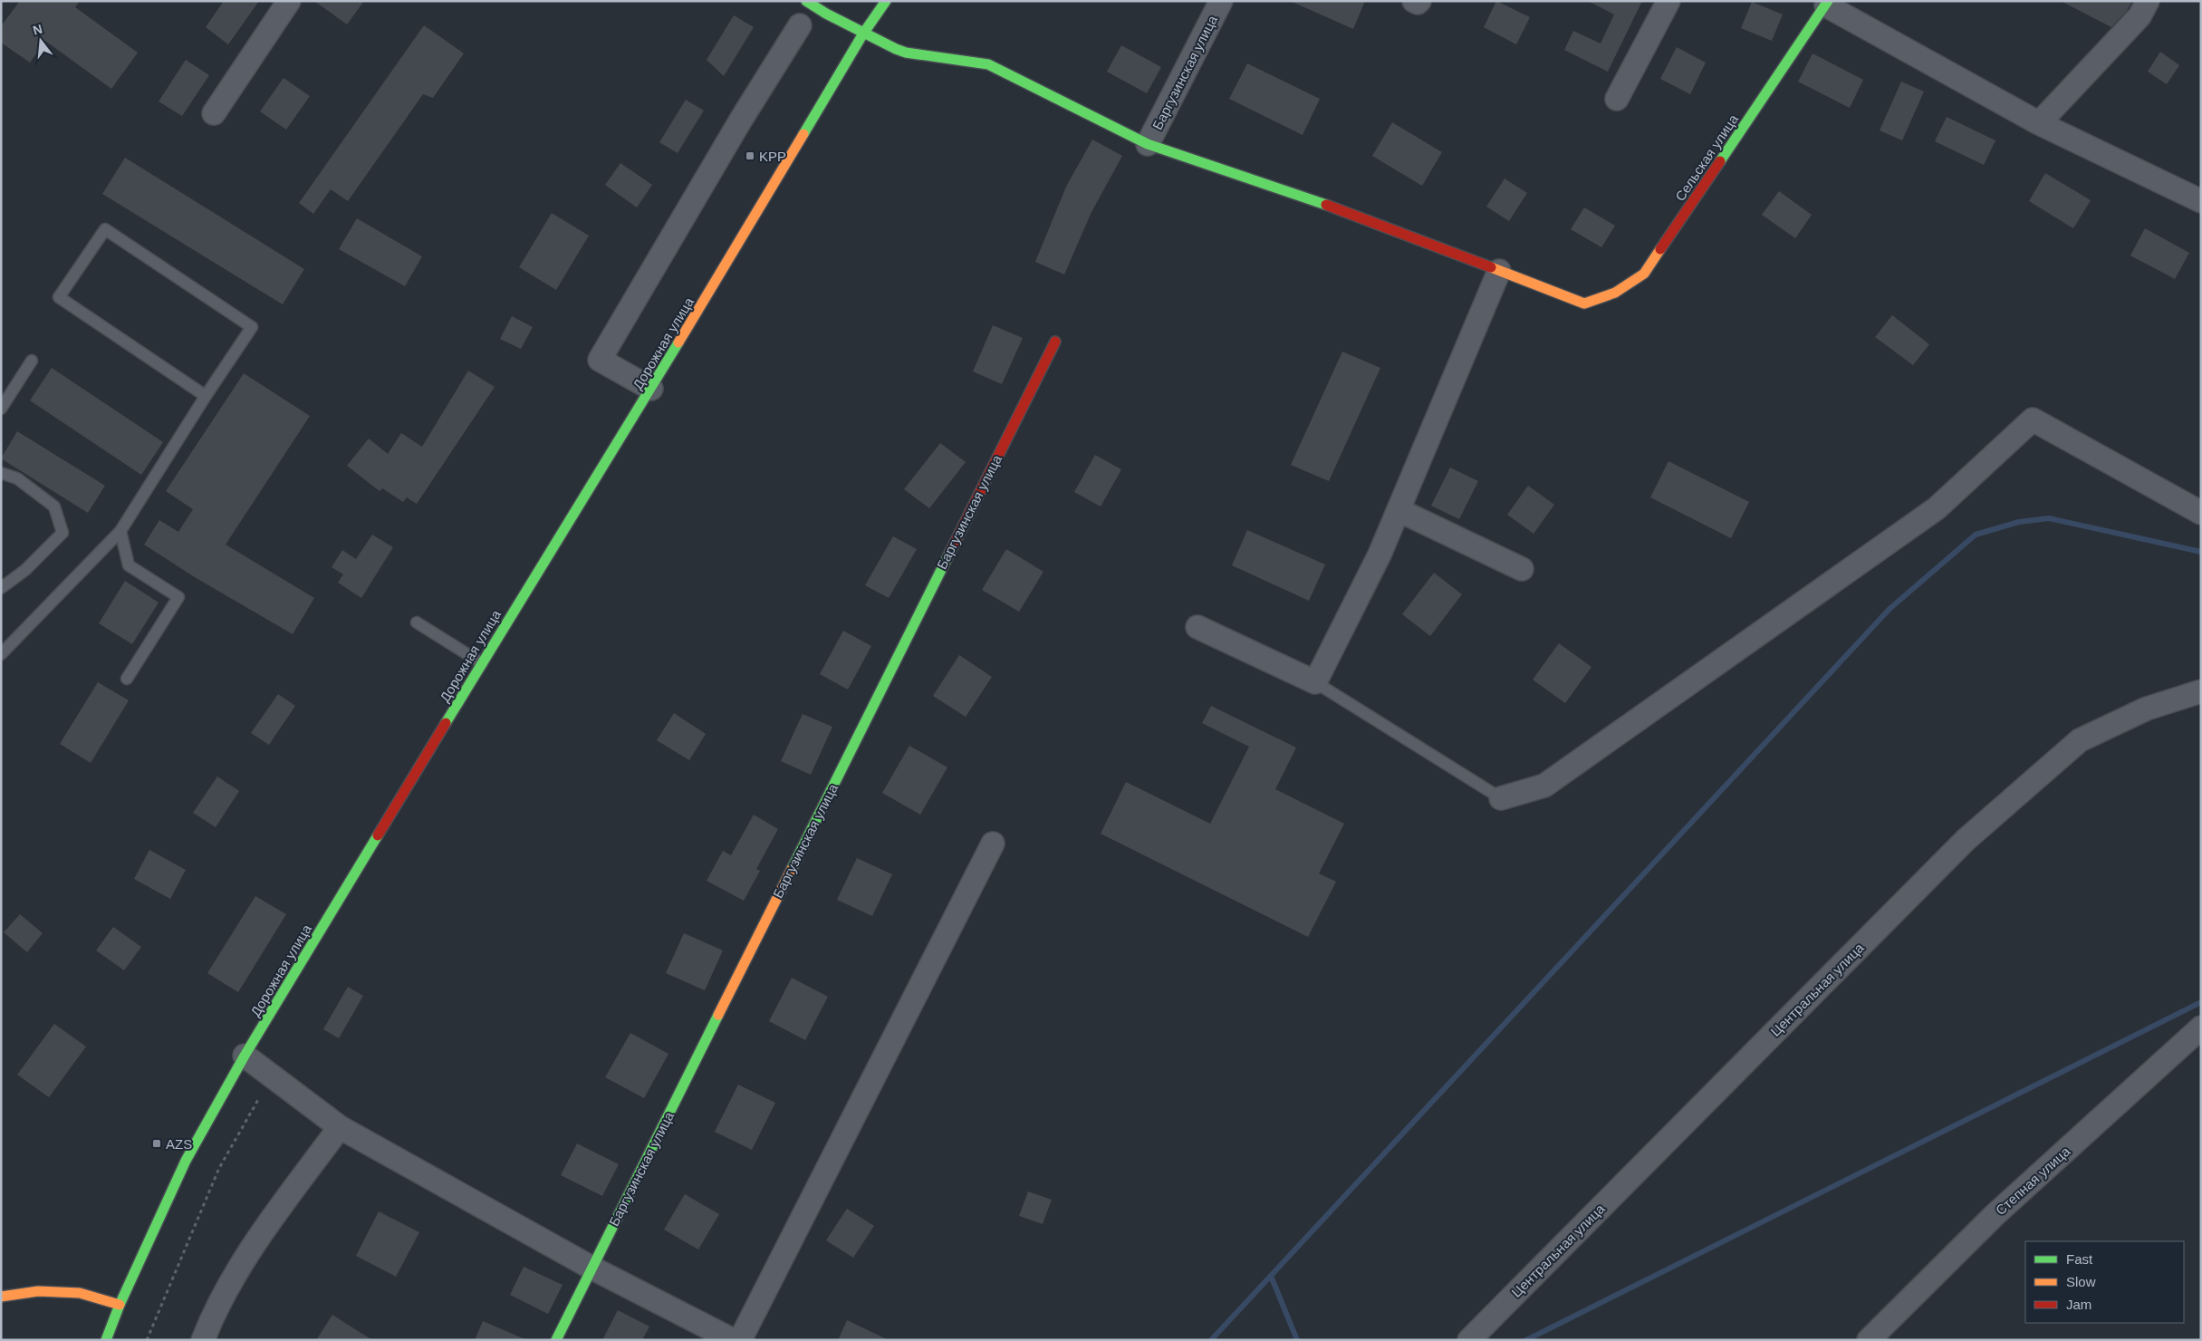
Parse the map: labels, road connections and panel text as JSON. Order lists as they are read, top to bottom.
{
  "streets": {
    "street": [
      "Баргузинская улица",
      "Сельская улица",
      "Дорожная улица",
      "Центральная улица",
      "Степная улица"
    ]
  },
  "places": {
    "transit": ["KPP", "AZS"]
  },
  "legend": ["Fast", "Slow", "Jam"],
  "north": "top"
}
